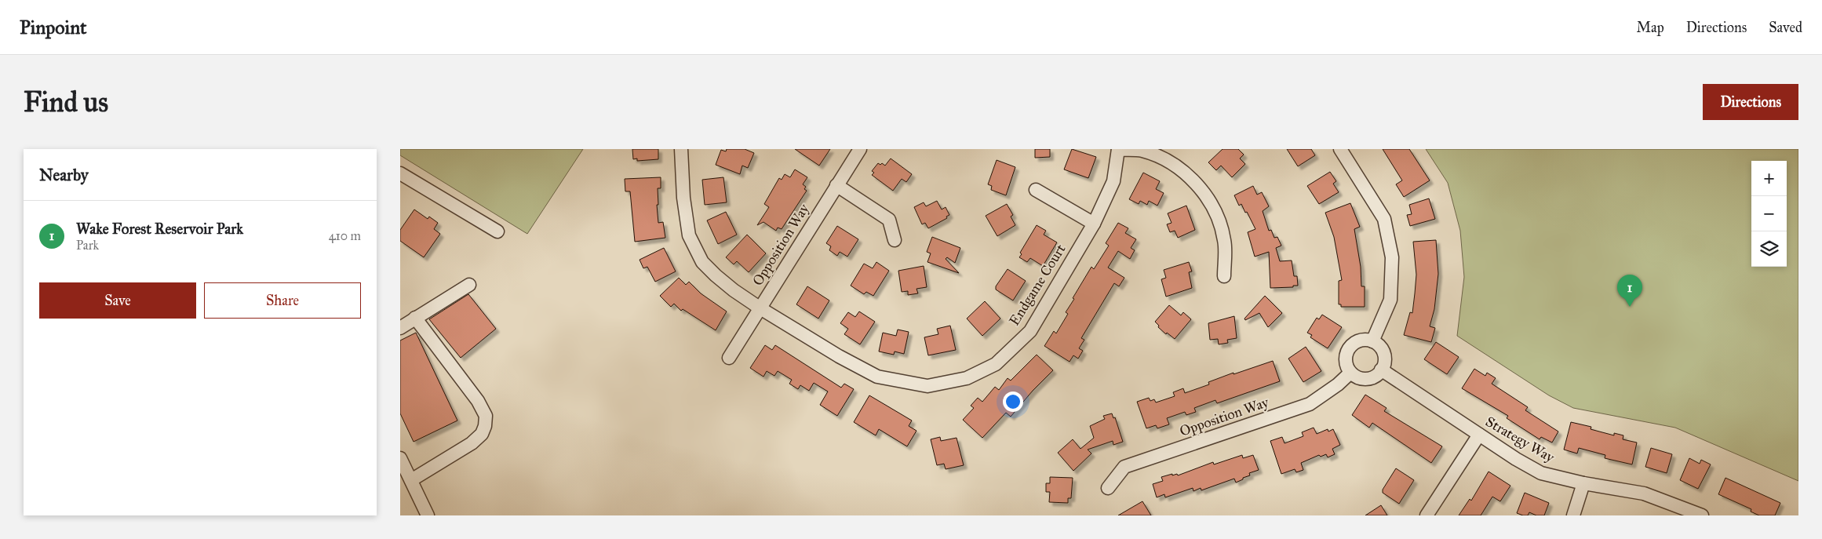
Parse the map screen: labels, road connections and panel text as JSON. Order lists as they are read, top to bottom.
{
  "streets": {
    "street": ["Opposition Way", "Endgame Court", "Strategy Way"]
  },
  "crossings": [
    ["Opposition Way", "Endgame Court"],
    ["Opposition Way", "Strategy Way"]
  ],
  "page": {
    "header": "Pinpoint",
    "nav": ["Map", "Directions", "Saved"],
    "buttons": [
      "Directions",
      ["Save", "Share"]
    ],
    "title": "Find us",
    "heading": "Nearby",
    "map_buttons": ["+", "−"],
    "list": [
      {
        "mark": "1",
        "name": "Wake Forest Reservoir Park",
        "note": "Park",
        "value": "410 m"
      }
    ],
    "pins": "1"
  }
}
